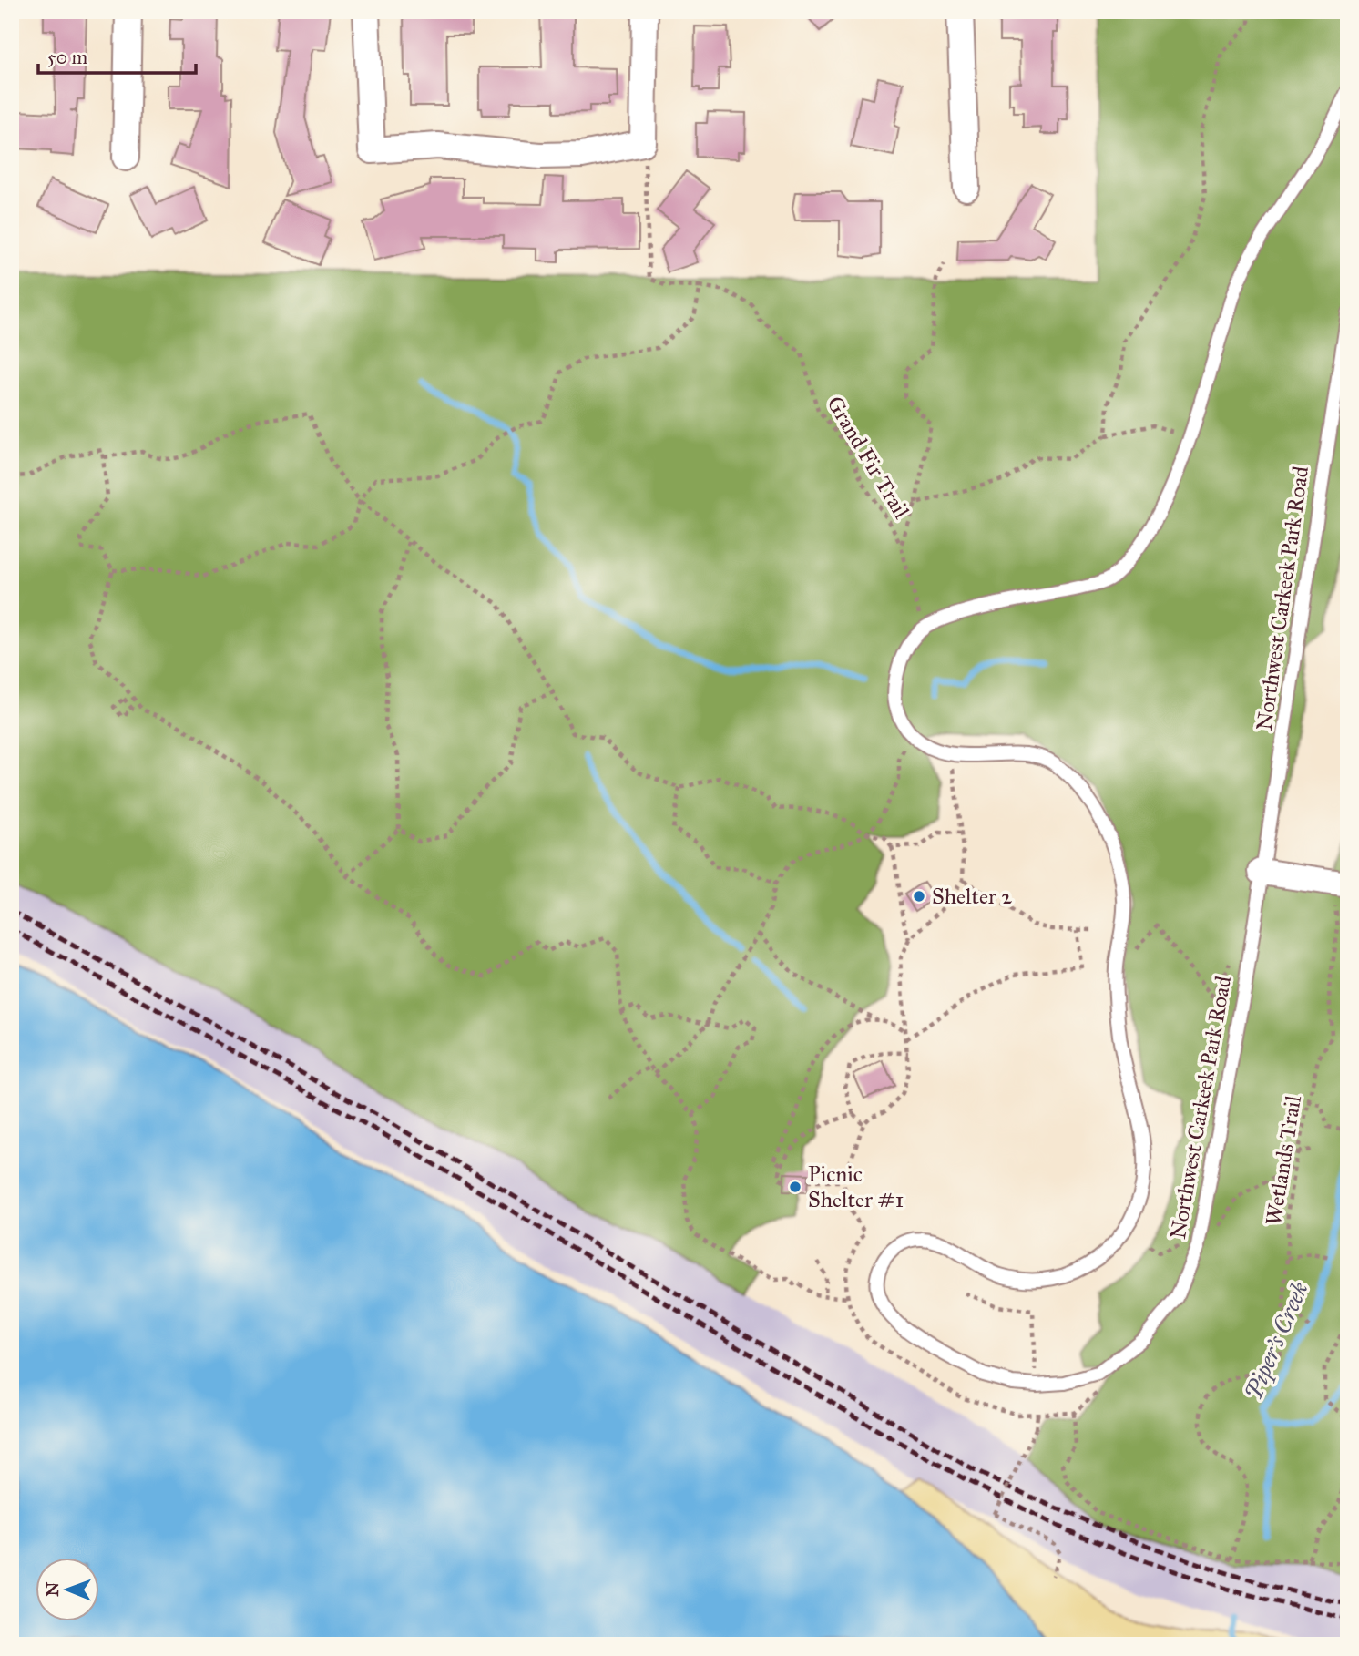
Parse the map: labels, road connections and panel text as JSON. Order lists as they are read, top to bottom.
{
  "streets": {
    "lane": ["Northwest Carkeek Park Road"],
    "path": ["Grand Fir Trail", "Wetlands Trail"]
  },
  "water": ["Piper's Creek"],
  "places": ["Shelter 2", "Picnic Shelter #1"],
  "scale_bar": "50 m",
  "north": "left"
}
